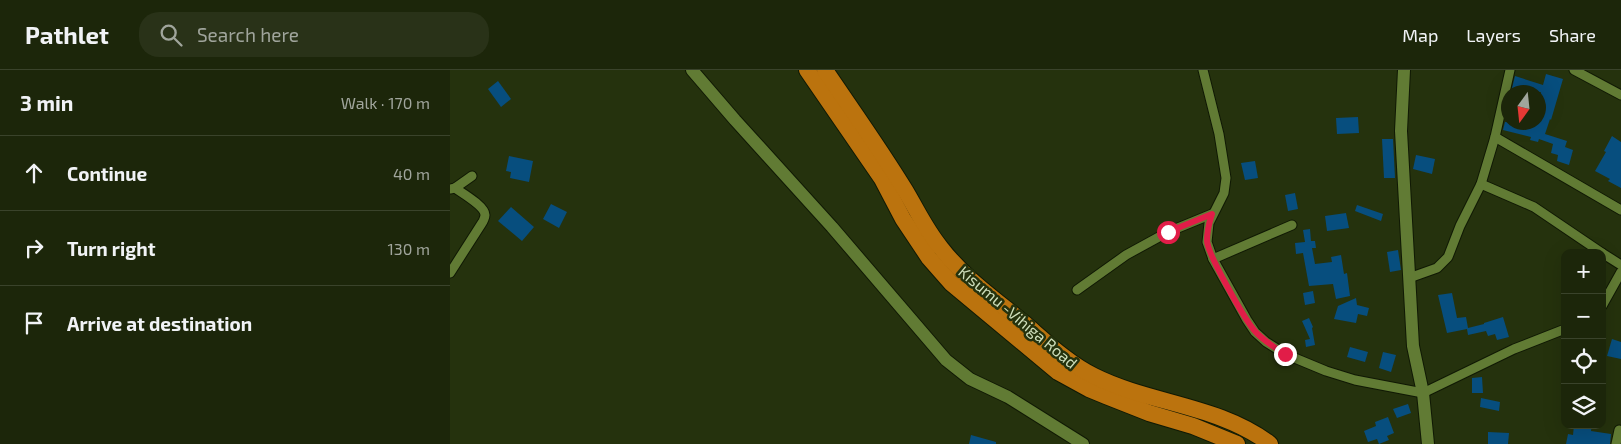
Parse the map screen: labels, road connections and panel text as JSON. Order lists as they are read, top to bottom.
{
  "streets": {
    "highway": ["Kisumu -Vihiga Road"]
  },
  "north": "bottom",
  "page": {
    "header": "Pathlet",
    "search": "Search here",
    "nav": ["Map", "Layers", "Share"],
    "heading": ["3 min", "Walk · 170 m"],
    "list": [
      ["Continue", "40 m"],
      ["Turn right", "130 m"],
      "Arrive at destination"
    ],
    "map_buttons": ["+", "−"]
  }
}
